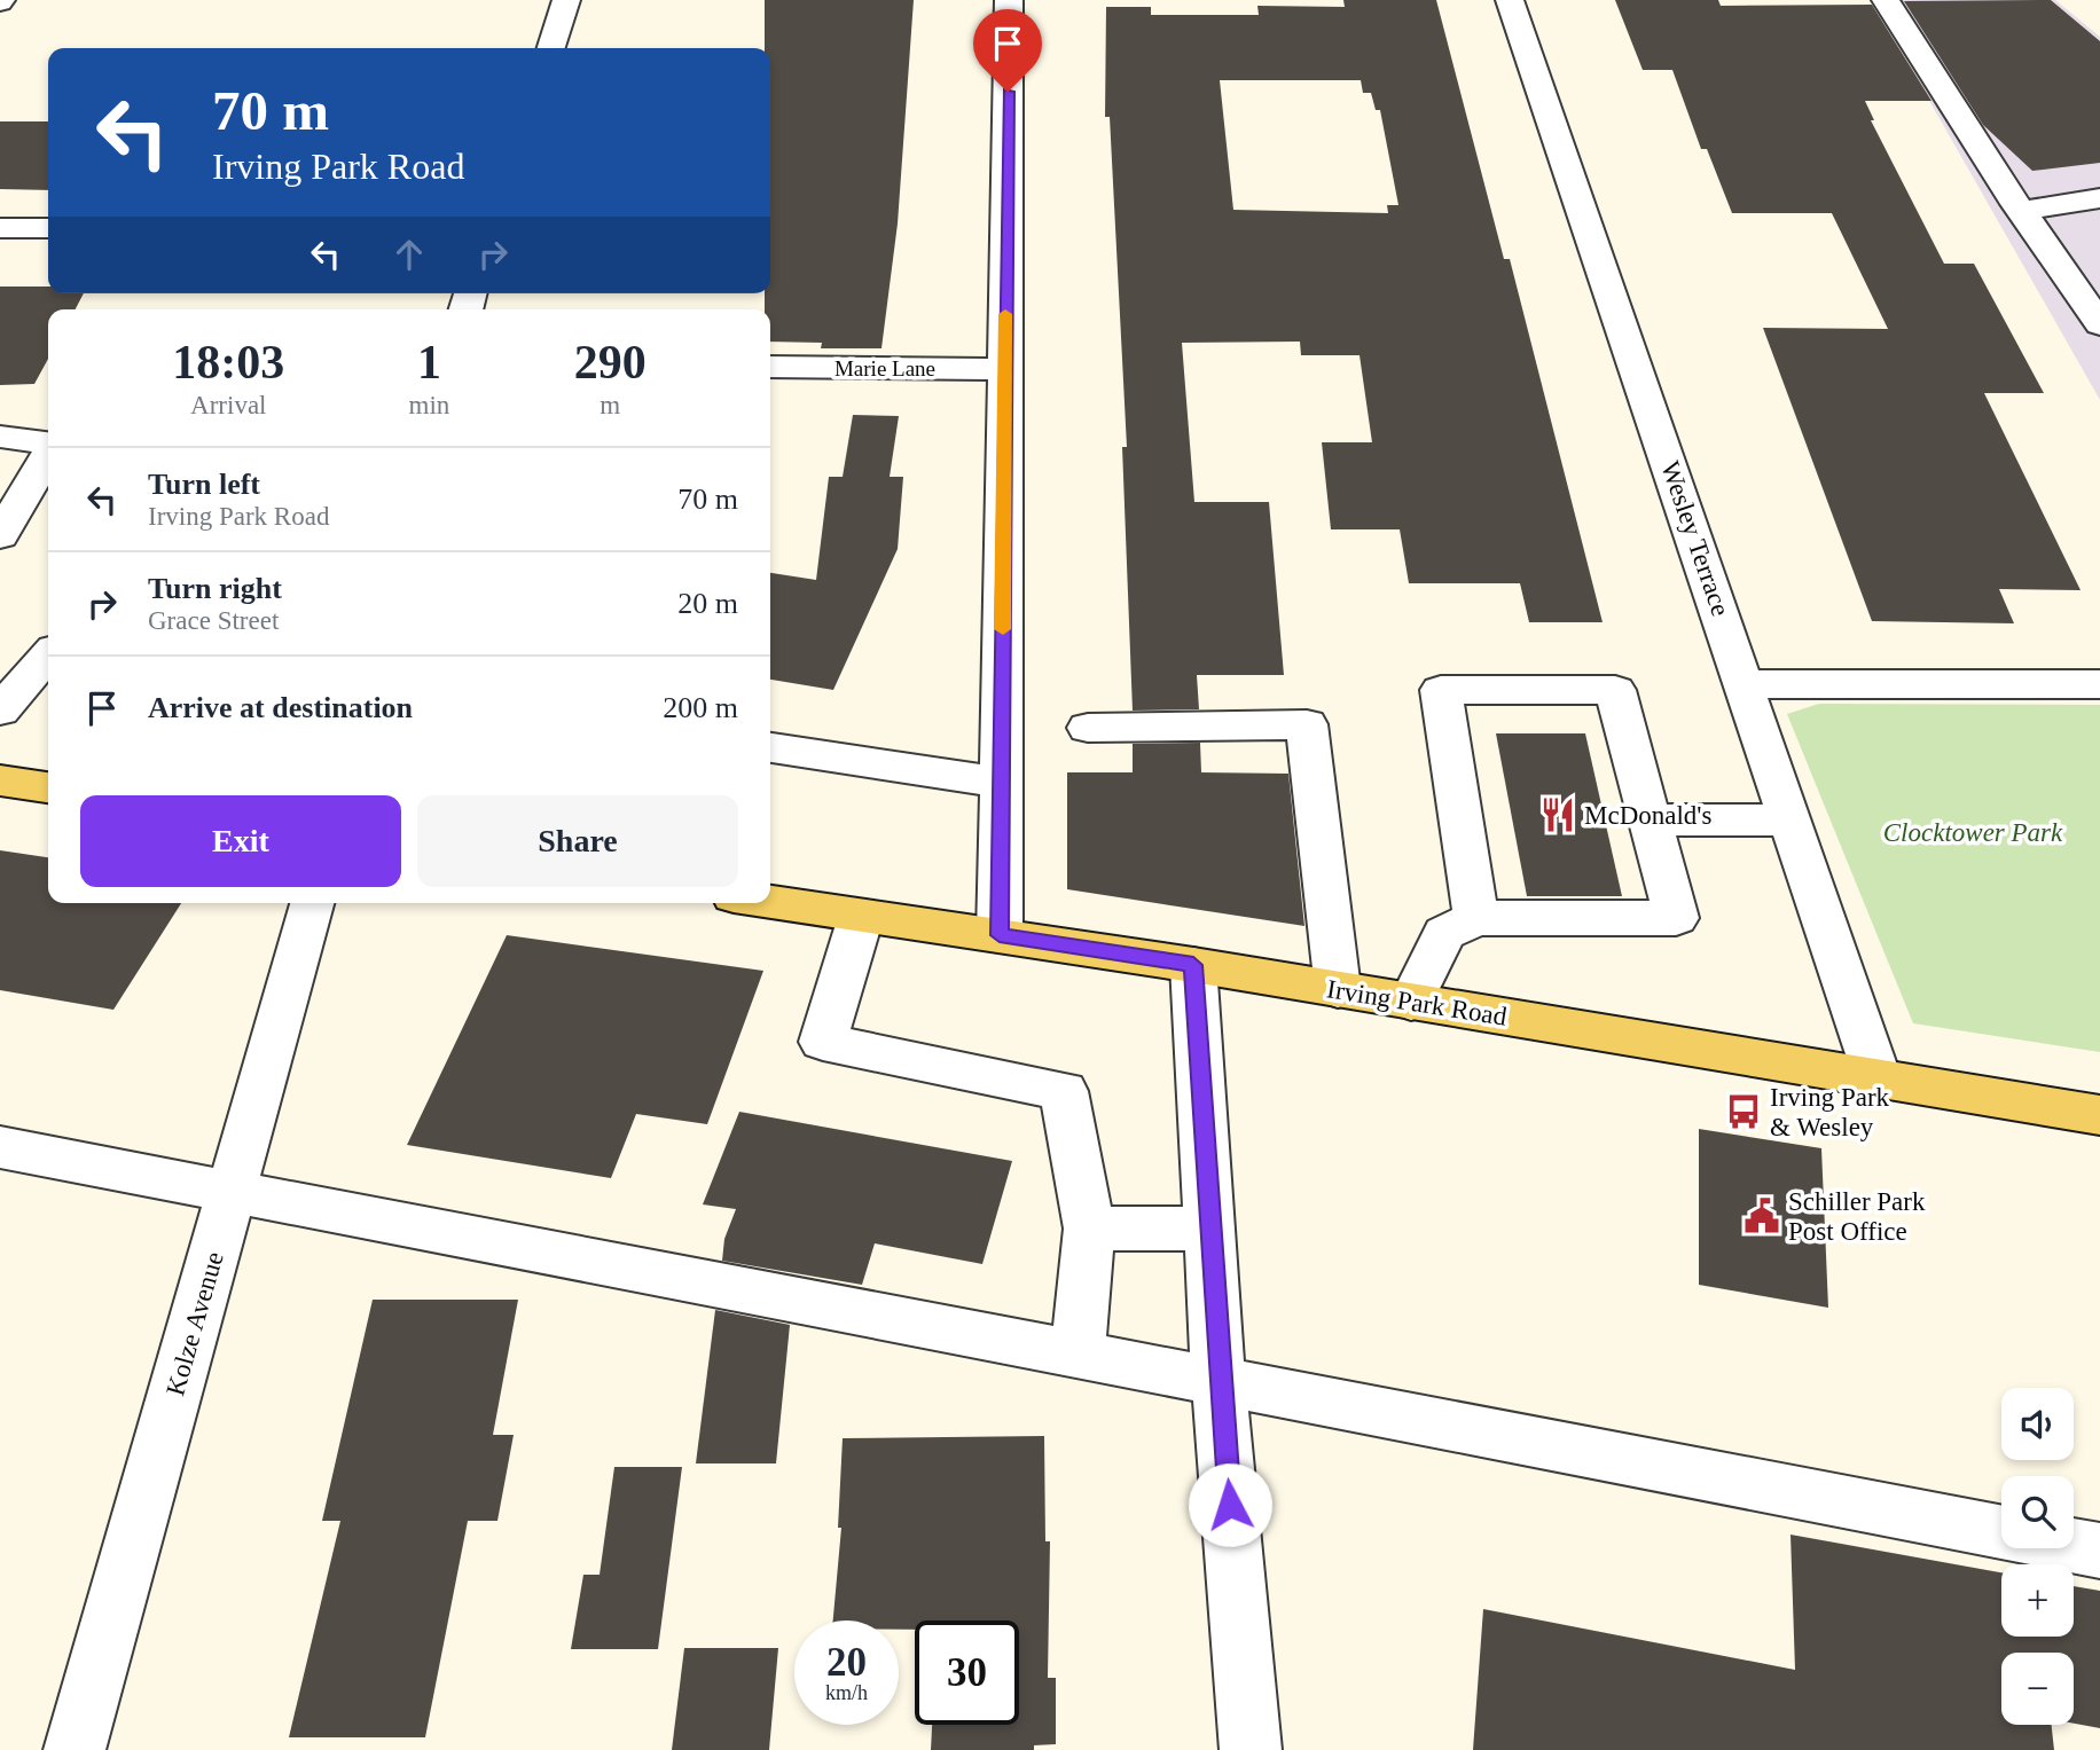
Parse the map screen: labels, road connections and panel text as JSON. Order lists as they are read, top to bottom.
{
  "streets": {
    "main road": ["Irving Park Road"],
    "street": ["Marie Lane", "Wesley Terrace", "Kolze Avenue"]
  },
  "crossings": [
    ["Wesley Terrace", "Irving Park Road"]
  ],
  "parks": ["Clocktower Park"],
  "places": {
    "restaurant": ["McDonald's"],
    "bus stop": ["Irving Park & Wesley"],
    "public building": ["Schiller Park Post Office"]
  },
  "page": {
    "turn": ["70 m", "Irving Park Road"],
    "eta": [
      "18:03",
      "Arrival",
      "1",
      "min",
      "290",
      "m"
    ],
    "list": [
      {
        "name": "Turn left",
        "note": "Irving Park Road",
        "value": "70 m"
      },
      {
        "name": "Turn right",
        "note": "Grace Street",
        "value": "20 m"
      },
      {
        "name": "Arrive at destination",
        "value": "200 m"
      }
    ],
    "buttons": ["Exit", "Share"],
    "map_buttons": ["+", "−"],
    "speed": "20 km/h",
    "limit": "30"
  }
}
